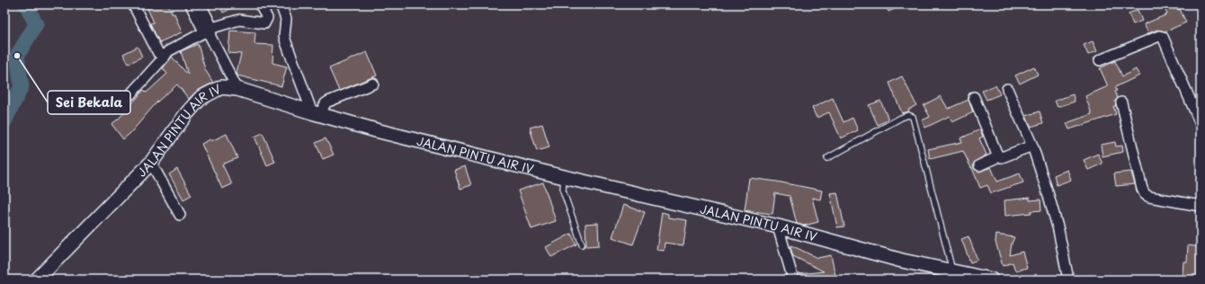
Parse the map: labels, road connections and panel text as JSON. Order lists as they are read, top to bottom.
{
  "streets": {
    "main road": ["JALAN PINTU AIR IV"]
  },
  "places": ["Sei Bekala"]
}
